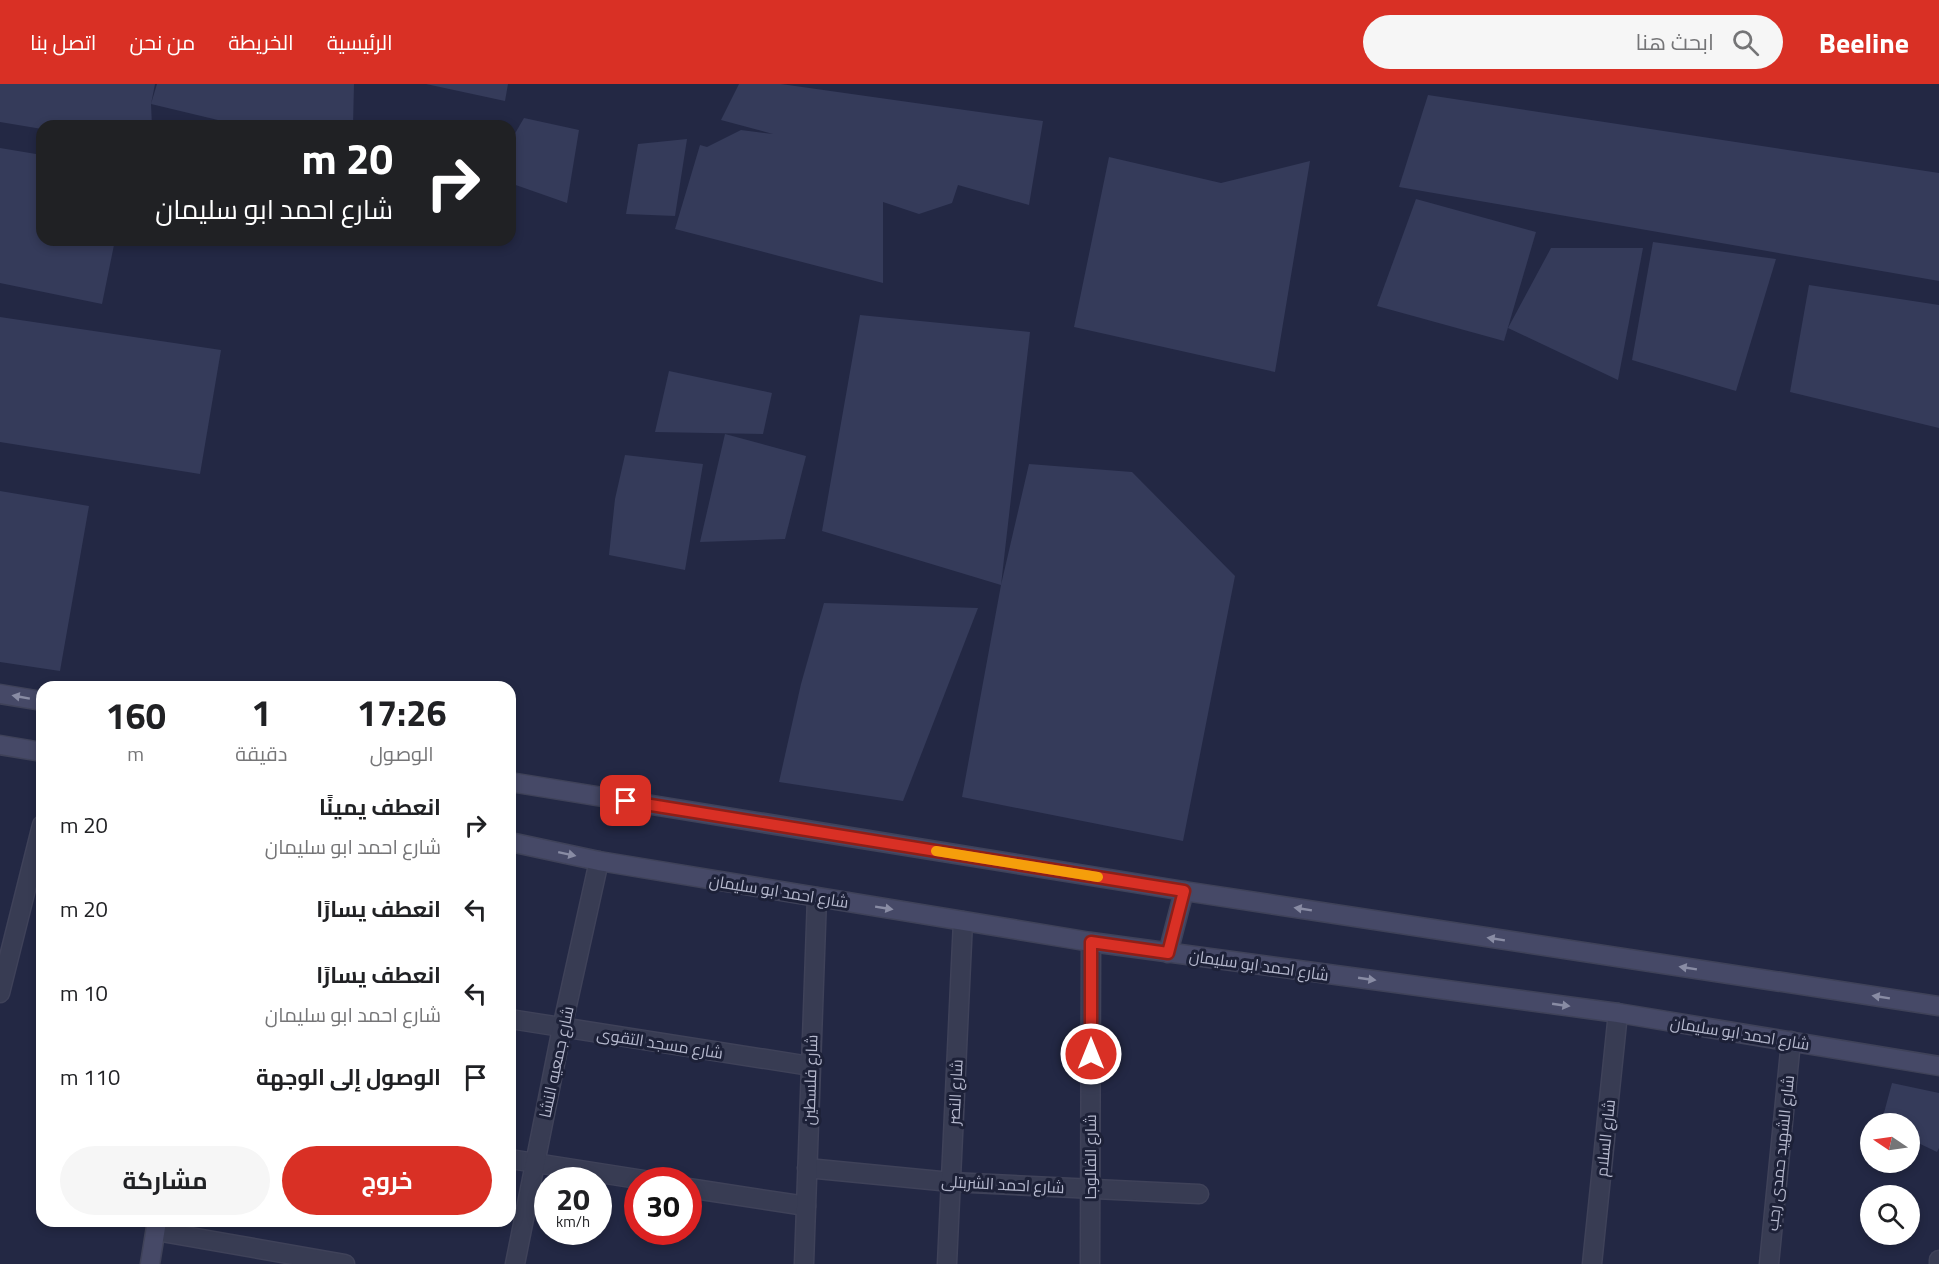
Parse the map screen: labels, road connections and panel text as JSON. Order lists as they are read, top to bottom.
{
  "streets": {
    "main road": ["شارع احمد ابو سليمان"],
    "street": [
      "شارع مسجد التقوى",
      "شارع جمعيه النشا",
      "شارع فلسطين",
      "شارع النصر",
      "شارع السلام",
      "شارع الشهيد حمدى رجب",
      "شارع الفالوجا",
      "شارع احمد الشربتلى"
    ]
  },
  "crossings": [
    ["شارع احمد ابو سليمان", "شارع جمعيه النشا"],
    ["شارع احمد ابو سليمان", "شارع فلسطين"],
    ["شارع احمد ابو سليمان", "شارع النصر"],
    ["شارع احمد ابو سليمان", "شارع السلام"],
    ["شارع احمد ابو سليمان", "شارع الشهيد حمدى رجب"],
    ["شارع احمد ابو سليمان", "شارع الفالوجا"],
    ["شارع مسجد التقوى", "شارع جمعيه النشا"],
    ["شارع مسجد التقوى", "شارع فلسطين"],
    ["شارع فلسطين", "شارع احمد الشربتلى"],
    ["شارع النصر", "شارع احمد الشربتلى"],
    ["شارع الفالوجا", "شارع احمد الشربتلى"]
  ],
  "north": "left",
  "page": {
    "header": "Beeline",
    "search": "ابحث هنا",
    "nav": [
      "الرئيسية",
      "الخريطة",
      "من نحن",
      "اتصل بنا"
    ],
    "turn": ["20 m", "شارع احمد ابو سليمان"],
    "eta": [
      "17:26",
      "الوصول",
      "1",
      "دقيقة",
      "160",
      "m"
    ],
    "list": [
      {
        "name": "انعطف يمينًا",
        "note": "شارع احمد ابو سليمان",
        "value": "20 m"
      },
      {
        "name": "انعطف يسارًا",
        "value": "20 m"
      },
      {
        "name": "انعطف يسارًا",
        "note": "شارع احمد ابو سليمان",
        "value": "10 m"
      },
      {
        "name": "الوصول إلى الوجهة",
        "value": "110 m"
      }
    ],
    "buttons": ["خروج", "مشاركة"],
    "speed": "20 km/h",
    "limit": "30"
  }
}
